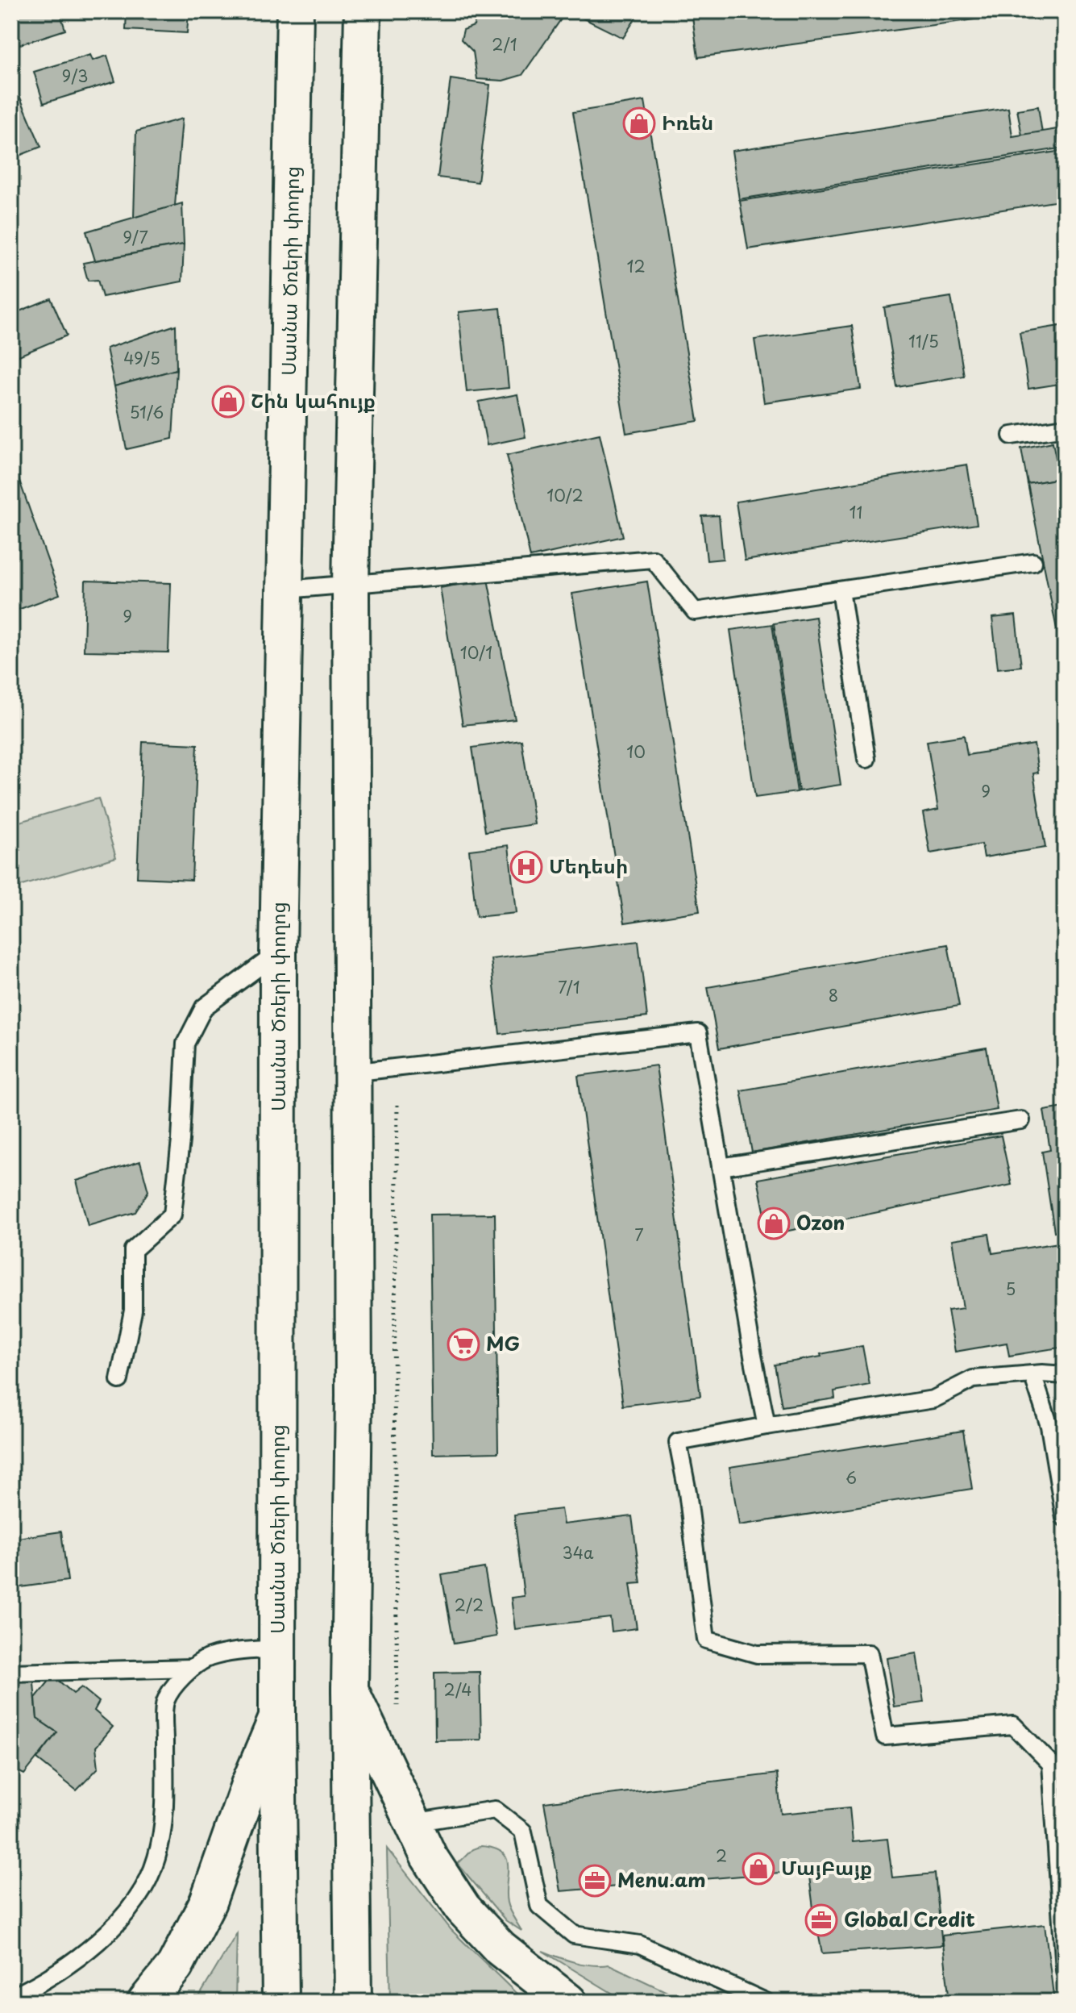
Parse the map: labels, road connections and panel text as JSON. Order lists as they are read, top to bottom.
{
  "streets": {
    "main road": ["Սասնա Ծռերի փողոց"]
  },
  "places": {
    "shop": [
      "Իռեն",
      "Շին կահույք",
      "Ozon",
      "ՄայԲայք"
    ],
    "hospital": ["Մեդեսի"],
    "supermarket": ["MG"],
    "office": ["Menu.am", "Global Credit"]
  },
  "house_numbers": [
    "2/1",
    "9/3",
    "9/7",
    "12",
    "11/5",
    "49/5",
    "51/6",
    "10/2",
    "11",
    "9",
    "10/1",
    "10",
    "9",
    "7/1",
    "8",
    "7",
    "5",
    "6",
    "34a",
    "2/2",
    "2/4",
    "2"
  ]
}
